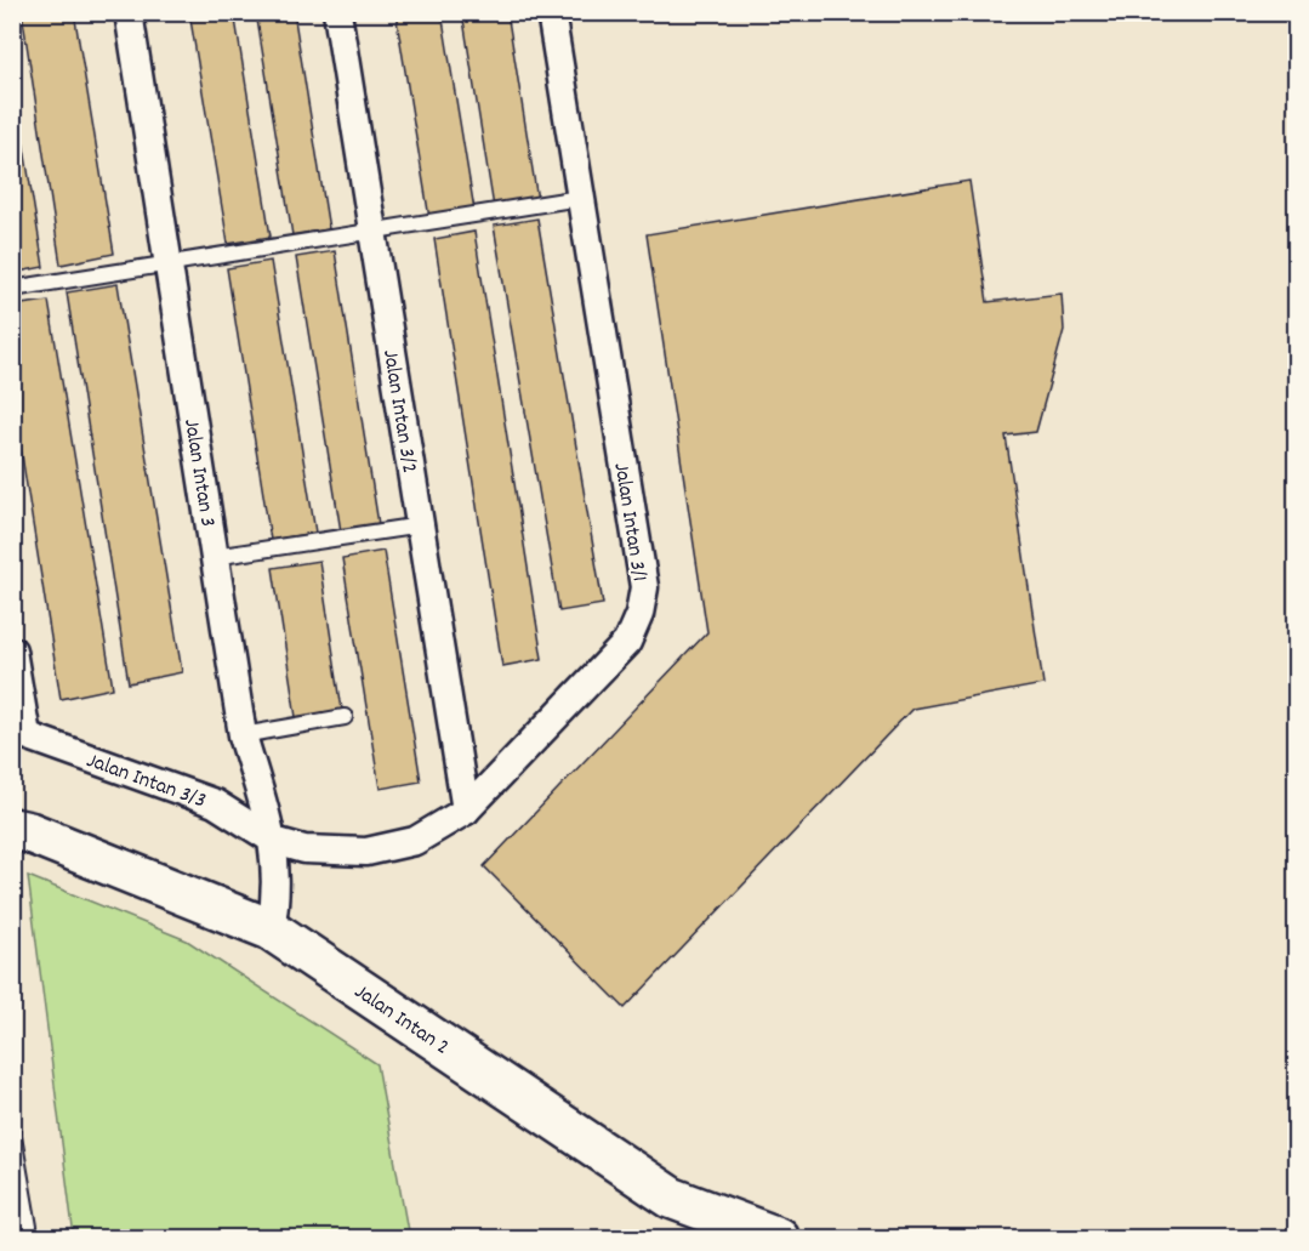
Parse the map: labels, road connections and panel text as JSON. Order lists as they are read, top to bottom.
{
  "streets": {
    "street": [
      "Jalan Intan 3/2",
      "Jalan Intan 3",
      "Jalan Intan 3/1",
      "Jalan Intan 3/3",
      "Jalan Intan 2"
    ]
  },
  "crossings": [
    ["Jalan Intan 3/2", "Jalan Intan 3/1"],
    ["Jalan Intan 3", "Jalan Intan 3/1"],
    ["Jalan Intan 3", "Jalan Intan 3/3"],
    ["Jalan Intan 3", "Jalan Intan 2"],
    ["Jalan Intan 3/1", "Jalan Intan 3/3"]
  ]
}
